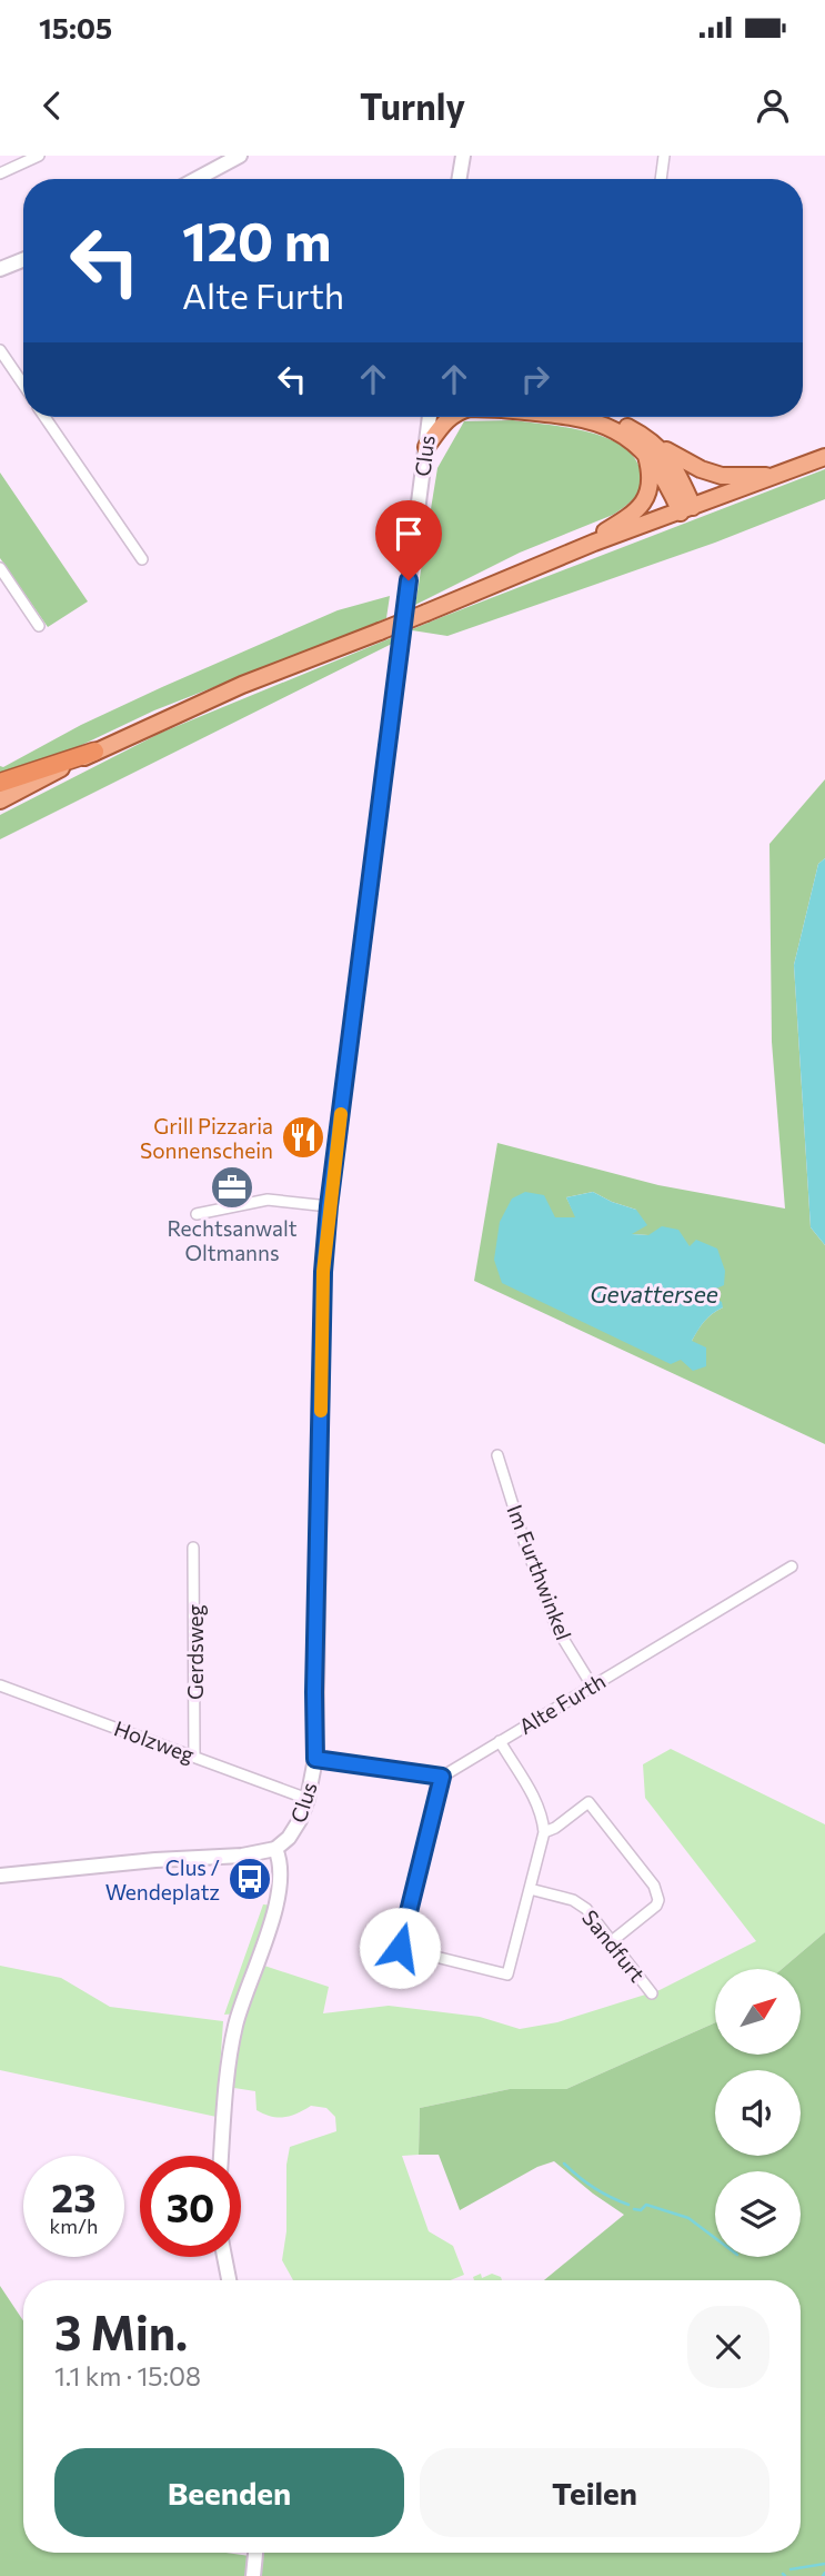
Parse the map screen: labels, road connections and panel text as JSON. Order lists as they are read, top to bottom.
{
  "streets": {
    "main road": ["Clus"],
    "street": [
      "Im Furthwinkel",
      "Gerdsweg",
      "Alte Furth",
      "Holzweg",
      "Sandfurt"
    ]
  },
  "crossings": [
    ["Clus", "Holzweg"],
    ["Im Furthwinkel", "Alte Furth"],
    ["Gerdsweg", "Holzweg"]
  ],
  "water": ["Gevattersee"],
  "places": {
    "restaurant": ["Grill Pizzaria Sonnenschein"],
    "office": ["Rechtsanwalt Oltmanns"],
    "bus stop": ["Clus / Wendeplatz"]
  },
  "north": "top right",
  "page": {
    "status": "15:05",
    "header": "Turnly",
    "turn": ["120 m", "Alte Furth"],
    "speed": "23 km/h",
    "limit": "30",
    "heading": ["3 Min.", "1.1 km · 15:08"],
    "buttons": ["Beenden", "Teilen"]
  }
}
